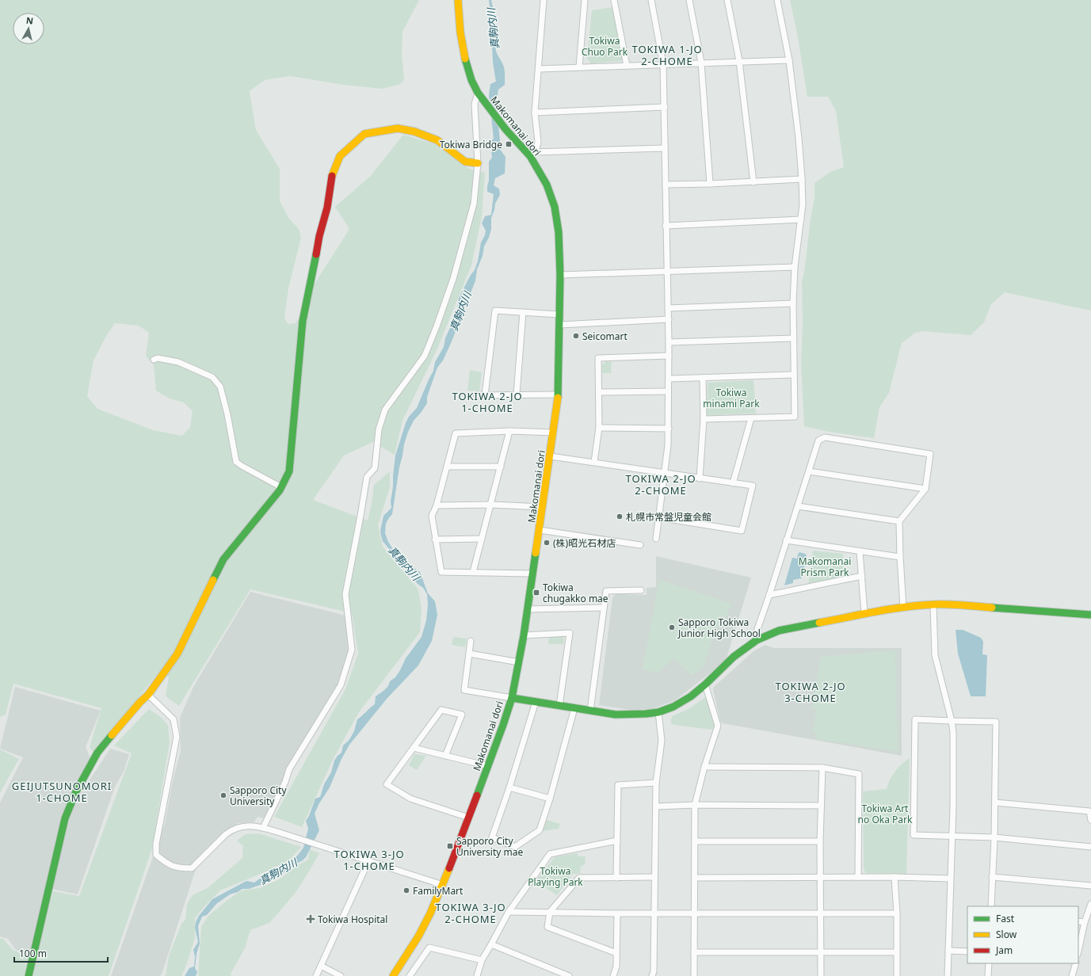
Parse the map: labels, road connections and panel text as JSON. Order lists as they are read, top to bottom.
{
  "streets": {
    "main road": ["Makomanai dori"]
  },
  "districts": [
    "TOKIWA 1-JO 2-CHOME",
    "TOKIWA 2-JO 1-CHOME",
    "TOKIWA 2-JO 2-CHOME",
    "TOKIWA 2-JO 3-CHOME",
    "GEIJUTSUNOMORI 1-CHOME",
    "TOKIWA 3-JO 1-CHOME",
    "TOKIWA 3-JO 2-CHOME"
  ],
  "water": ["真駒内川"],
  "parks": [
    "Tokiwa Chuo Park",
    "Tokiwa minami Park",
    "Makomanai Prism Park",
    "Tokiwa Art no Oka Park",
    "Tokiwa Playing Park"
  ],
  "places": {
    "transit": ["Tokiwa Bridge", "Tokiwa chugakko mae", "Sapporo City University mae"],
    "other": [
      "Seicomart",
      "札幌市常盤児童会館",
      "(株)昭光石材店",
      "Sapporo Tokiwa Junior High School",
      "Sapporo City University",
      "FamilyMart"
    ],
    "health": ["Tokiwa Hospital"]
  },
  "legend": ["Fast", "Slow", "Jam"],
  "scale_bar": "100 m",
  "north": "top"
}
